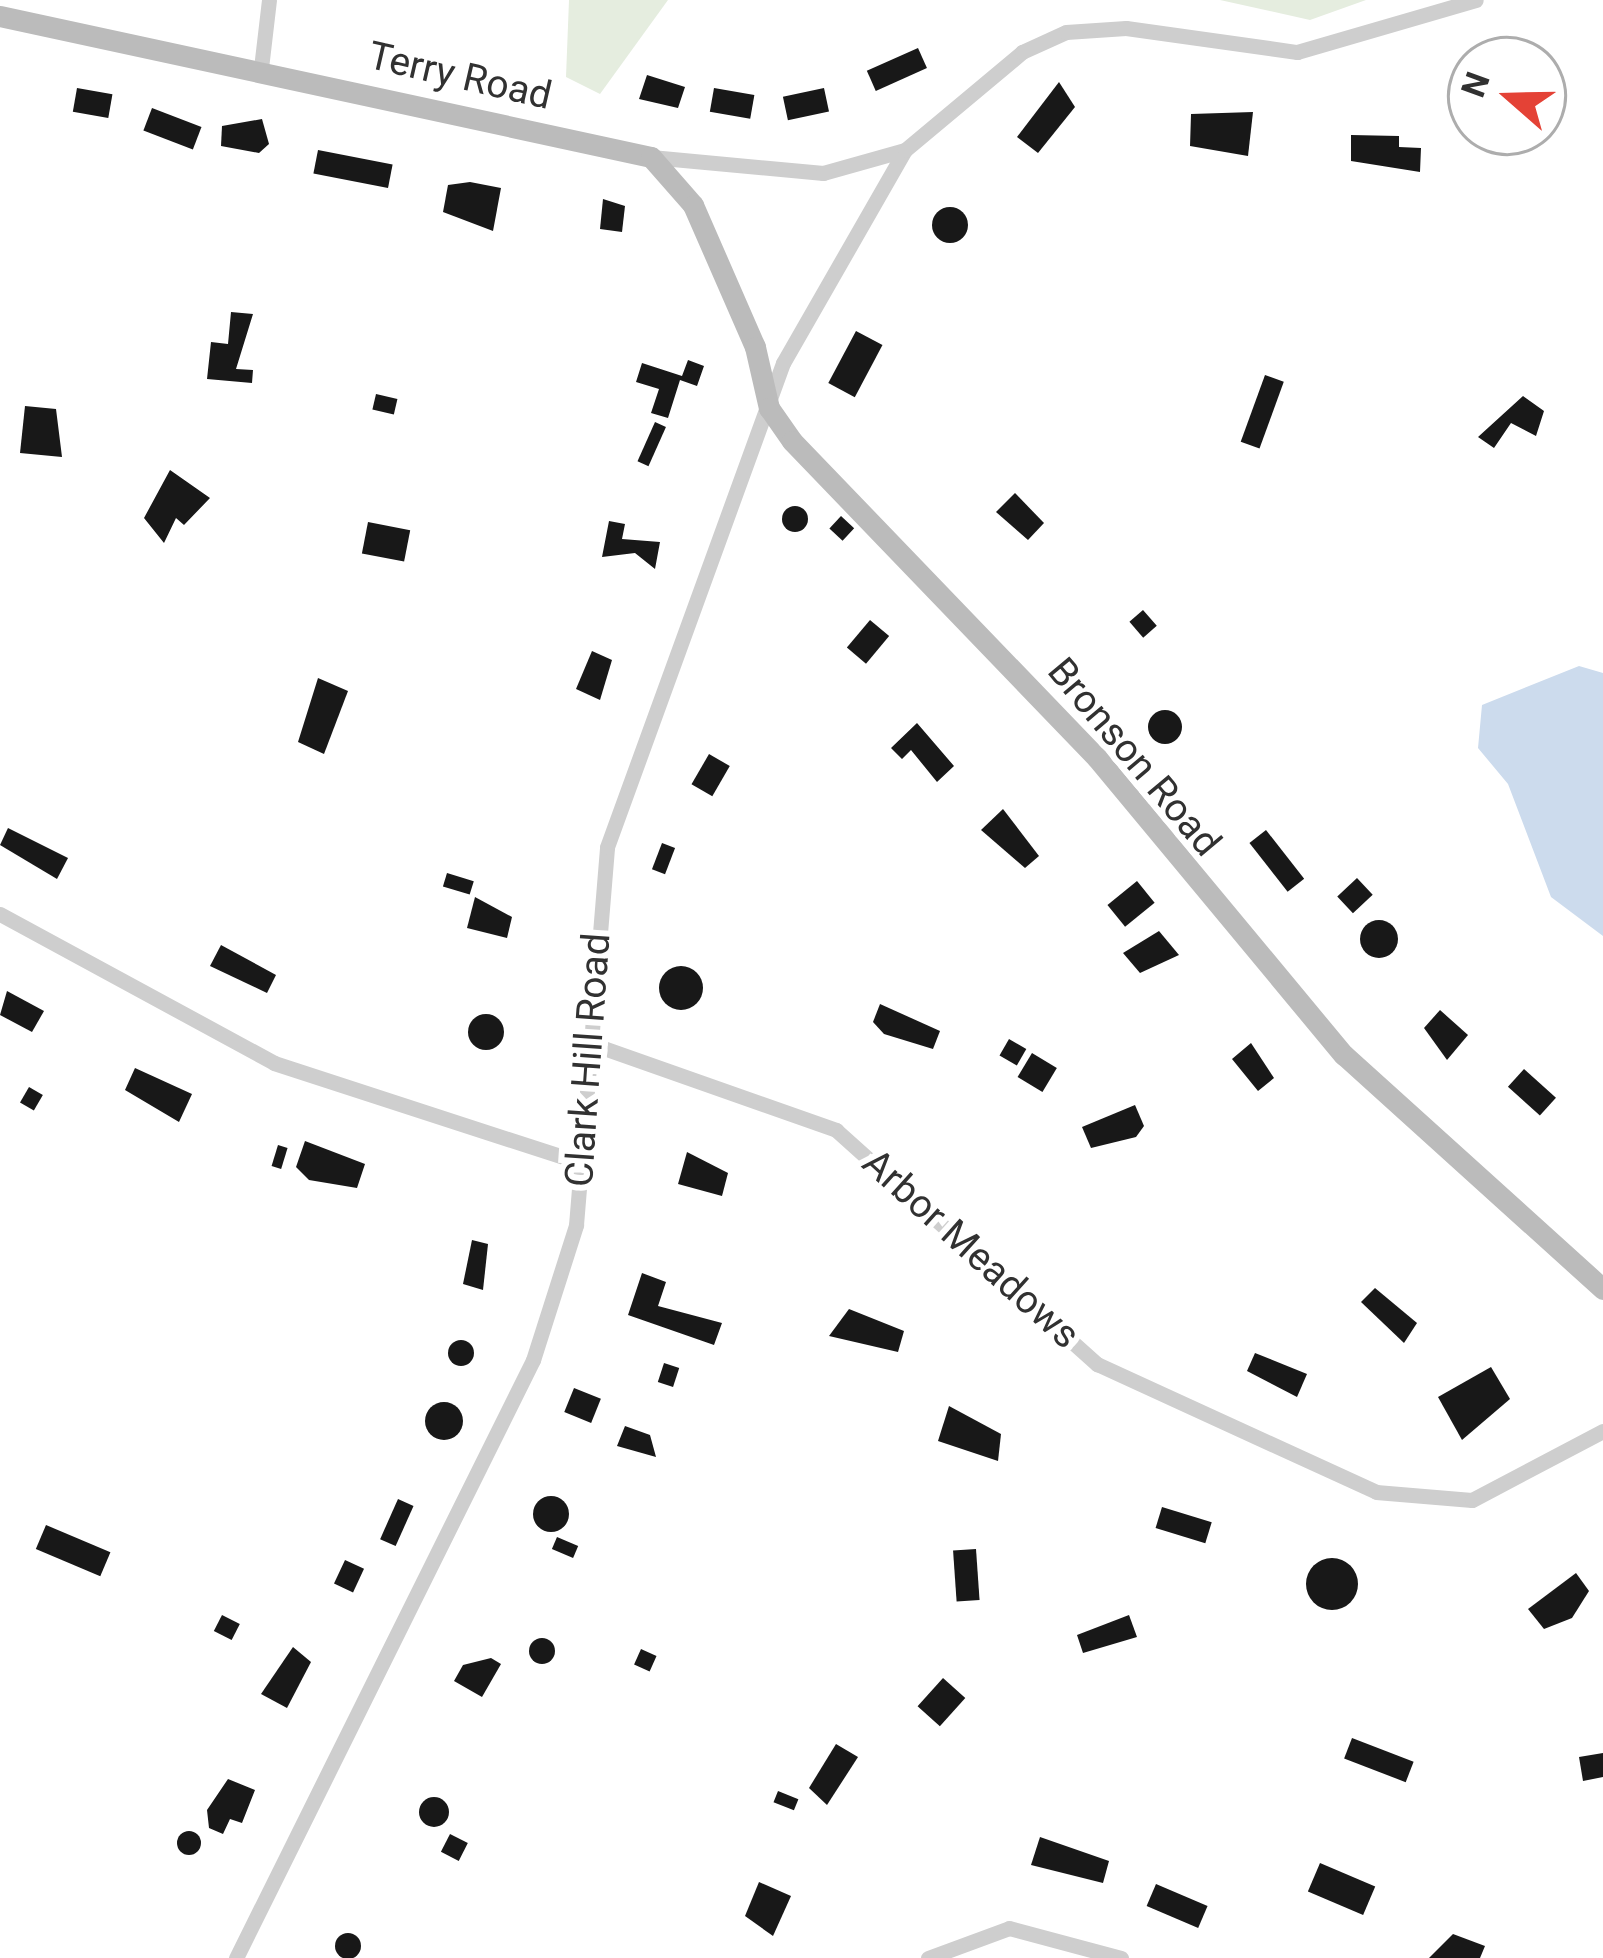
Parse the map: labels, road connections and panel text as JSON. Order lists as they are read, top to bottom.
{
  "streets": {
    "street": [
      "Terry Road",
      "Bronson Road",
      "Clark Hill Road",
      "Arbor Meadows"
    ]
  },
  "crossings": [
    ["Terry Road", "Bronson Road"],
    ["Terry Road", "Clark Hill Road"],
    ["Bronson Road", "Clark Hill Road"],
    ["Clark Hill Road", "Arbor Meadows"]
  ],
  "north": "left"
}
